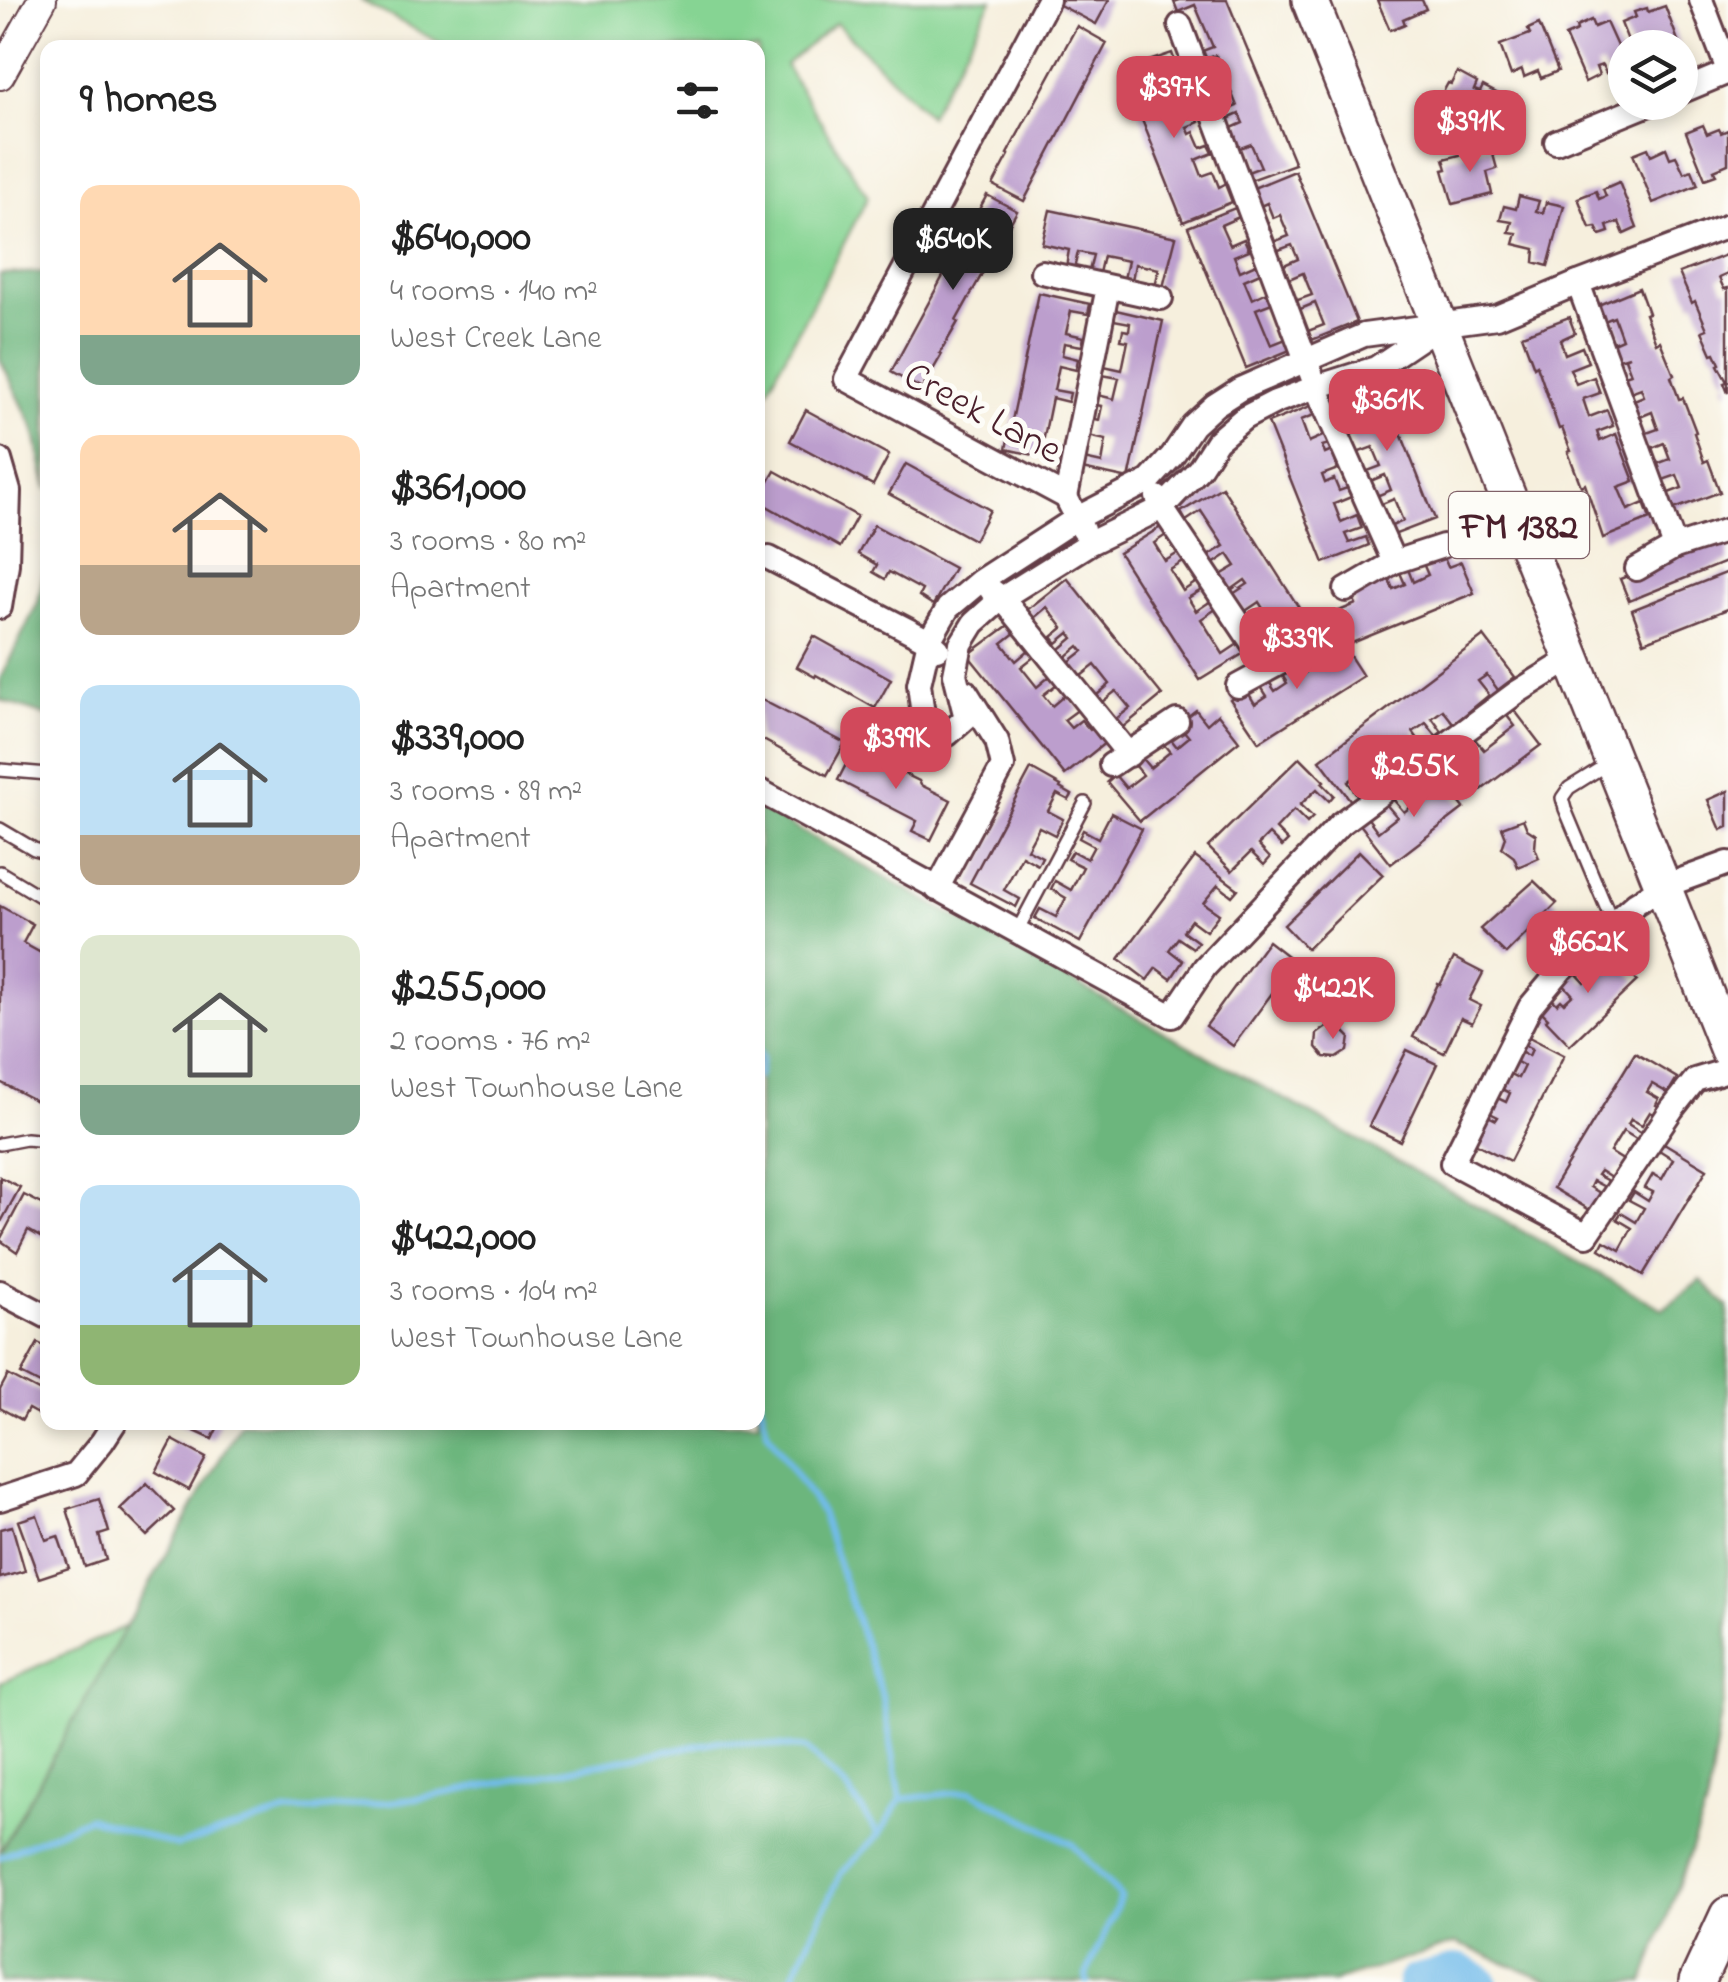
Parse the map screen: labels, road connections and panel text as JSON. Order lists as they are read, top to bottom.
{
  "streets": {
    "main road": ["FM 1382"],
    "street": ["Creek Lane"]
  },
  "page": {
    "heading": "9 homes",
    "price": [
      "$397K",
      "$391K",
      "$640K",
      "$361K",
      "$339K",
      "$399K",
      "$255K",
      "$662K",
      "$422K"
    ],
    "list": [
      {
        "name": "$640,000",
        "note": "4 rooms · 140 m² · West Creek Lane"
      },
      {
        "name": "$361,000",
        "note": "3 rooms · 80 m² · Apartment"
      },
      {
        "name": "$339,000",
        "note": "3 rooms · 89 m² · Apartment"
      },
      {
        "name": "$255,000",
        "note": "2 rooms · 76 m² · West Townhouse Lane"
      },
      {
        "name": "$422,000",
        "note": "3 rooms · 104 m² · West Townhouse Lane"
      }
    ]
  }
}
